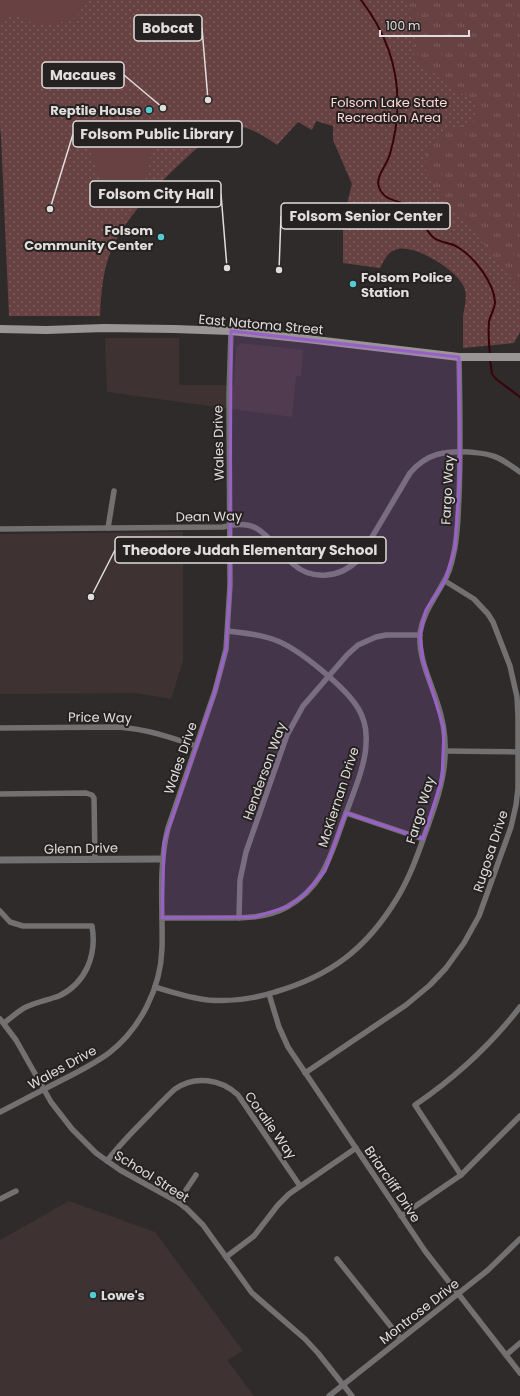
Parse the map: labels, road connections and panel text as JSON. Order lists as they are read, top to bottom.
{
  "streets": {
    "main road": ["East Natoma Street"],
    "street": [
      "Wales Drive",
      "Fargo Way",
      "Dean Way",
      "Price Way",
      "Henderson Way",
      "McKiernan Drive",
      "Glenn Drive",
      "Rugosa Drive",
      "Coralie Way",
      "School Street",
      "Briarcliff Drive",
      "Montrose Drive"
    ]
  },
  "crossings": [
    ["East Natoma Street", "Wales Drive"],
    ["East Natoma Street", "Fargo Way"],
    ["Wales Drive", "Fargo Way"],
    ["Wales Drive", "Dean Way"],
    ["Wales Drive", "Price Way"],
    ["Wales Drive", "McKiernan Drive"],
    ["Wales Drive", "Glenn Drive"],
    ["Wales Drive", "School Street"],
    ["Fargo Way", "Dean Way"],
    ["Fargo Way", "Henderson Way"],
    ["Fargo Way", "Rugosa Drive"],
    ["Fargo Way", "Briarcliff Drive"],
    ["Henderson Way", "McKiernan Drive"],
    ["Rugosa Drive", "Briarcliff Drive"],
    ["Coralie Way", "School Street"],
    ["School Street", "Montrose Drive"],
    ["Briarcliff Drive", "Montrose Drive"]
  ],
  "parks": ["Folsom Lake State Recreation Area"],
  "places": [
    "Bobcat",
    "Macaues",
    "Reptile House",
    "Folsom Public Library",
    "Folsom Community Center",
    "Folsom City Hall",
    "Folsom Senior Center",
    "Folsom Police Station",
    "Theodore Judah Elementary School",
    "Lowe's"
  ],
  "scale_bar": "100 m"
}
